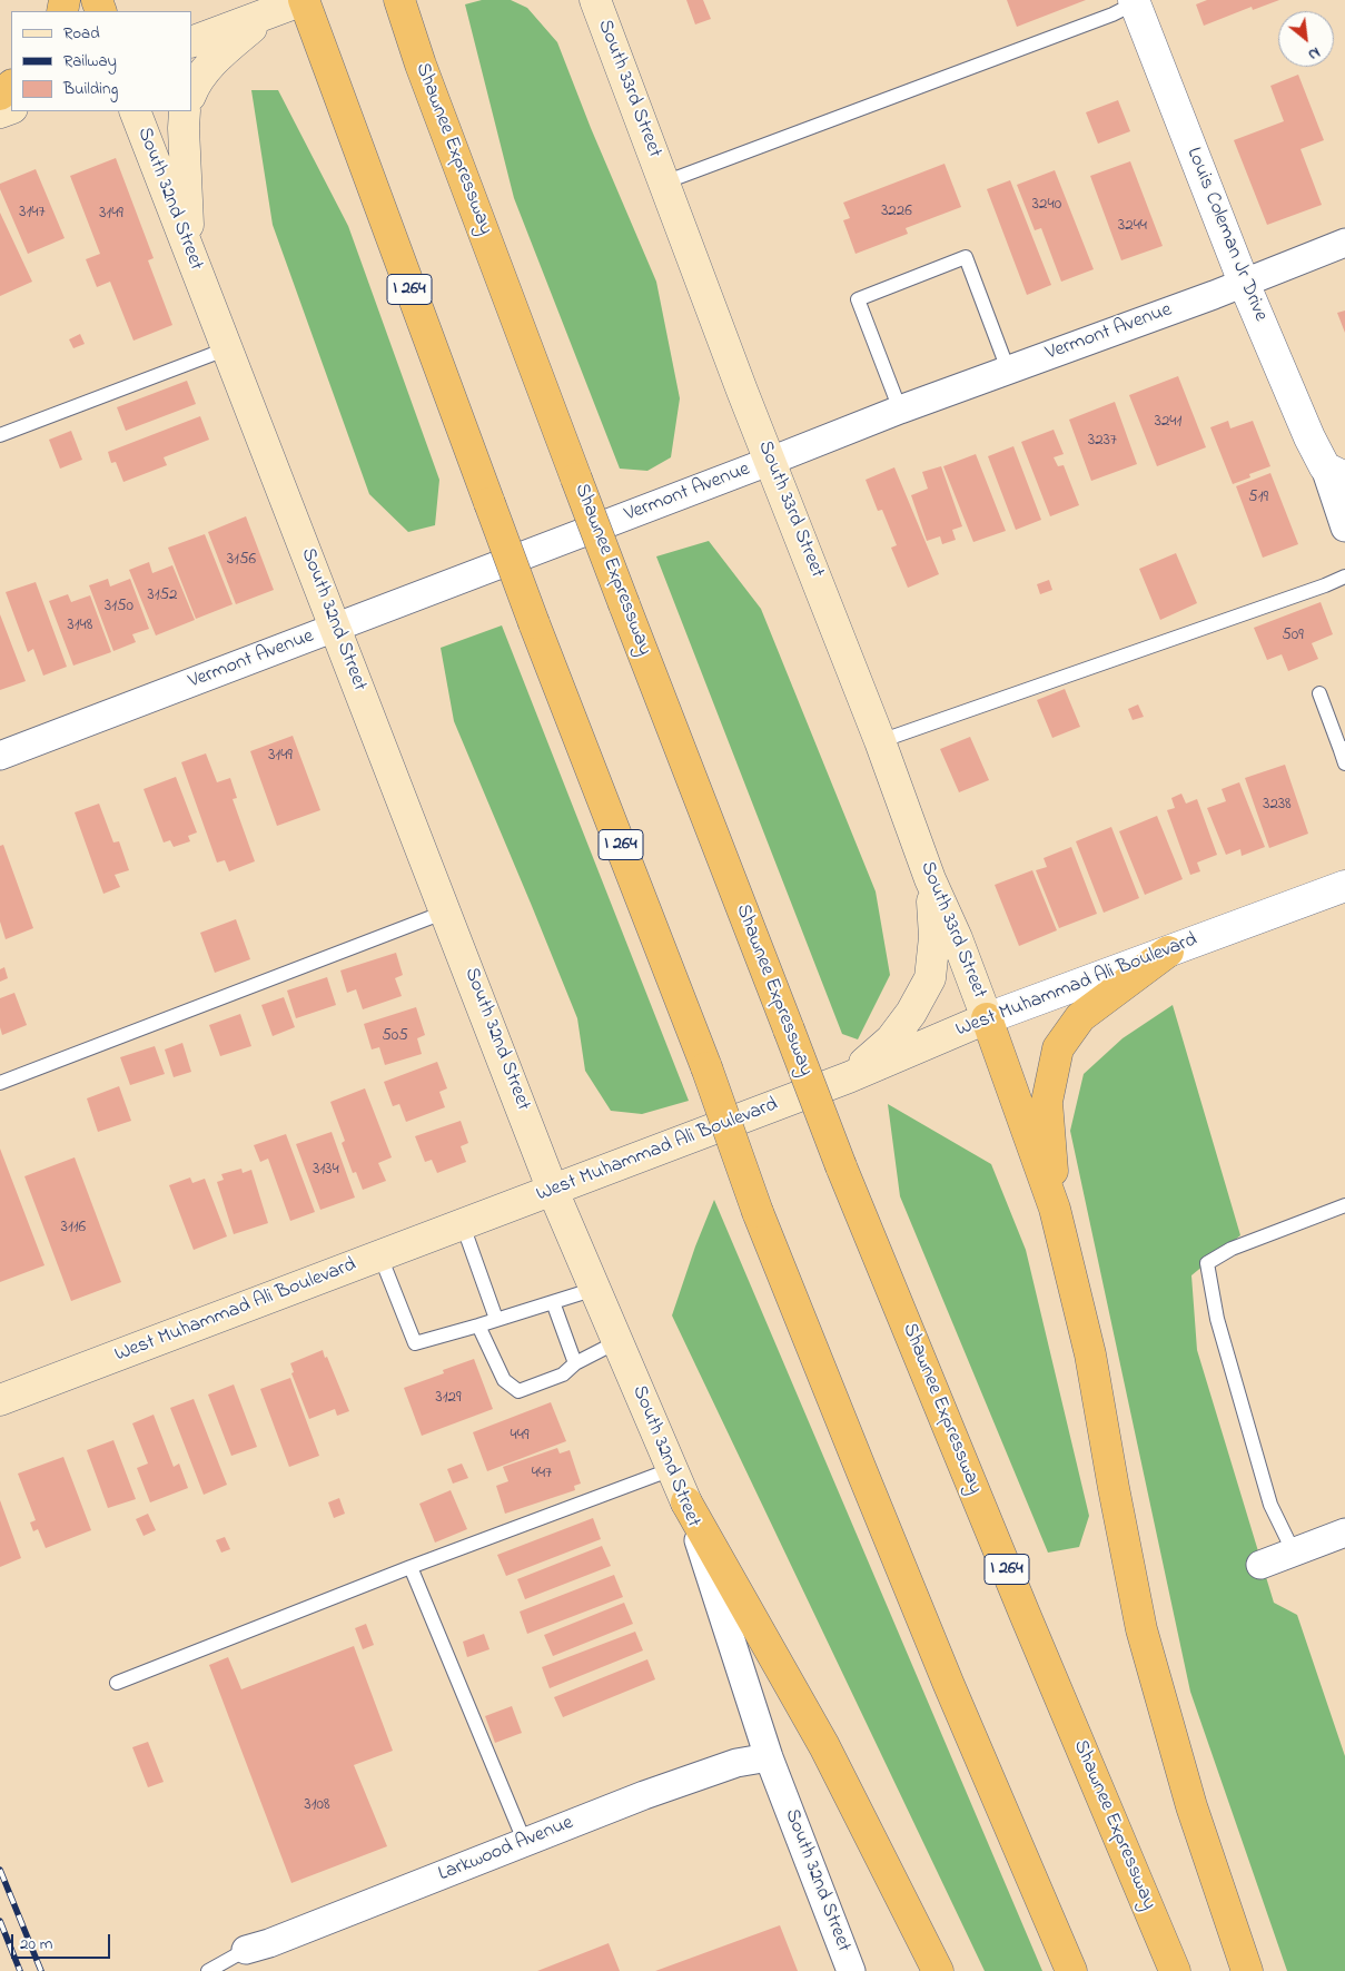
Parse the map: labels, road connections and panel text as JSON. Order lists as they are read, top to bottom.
{
  "streets": {
    "highway": ["Shawnee Expressway", "I 264"],
    "main road": ["South 33rd Street", "South 32nd Street", "West Muhammad Ali Boulevard"],
    "street": ["Louis Coleman Jr Drive", "Vermont Avenue", "Larkwood Avenue"]
  },
  "crossings": [
    ["South 33rd Street", "Vermont Avenue"],
    ["South 33rd Street", "West Muhammad Ali Boulevard"],
    ["South 32nd Street", "Vermont Avenue"],
    ["South 32nd Street", "West Muhammad Ali Boulevard"],
    ["South 32nd Street", "Larkwood Avenue"],
    ["Louis Coleman Jr Drive", "Vermont Avenue"]
  ],
  "house_numbers": [
    "3240",
    "3226",
    "3147",
    "3149",
    "3244",
    "3241",
    "3237",
    "519",
    "3156",
    "3152",
    "3150",
    "3148",
    "509",
    "3149",
    "3238",
    "505",
    "3134",
    "3116",
    "3129",
    "449",
    "447",
    "3108"
  ],
  "legend": ["Road", "Railway", "Building"],
  "scale_bar": "20 m",
  "north": "bottom right"
}
